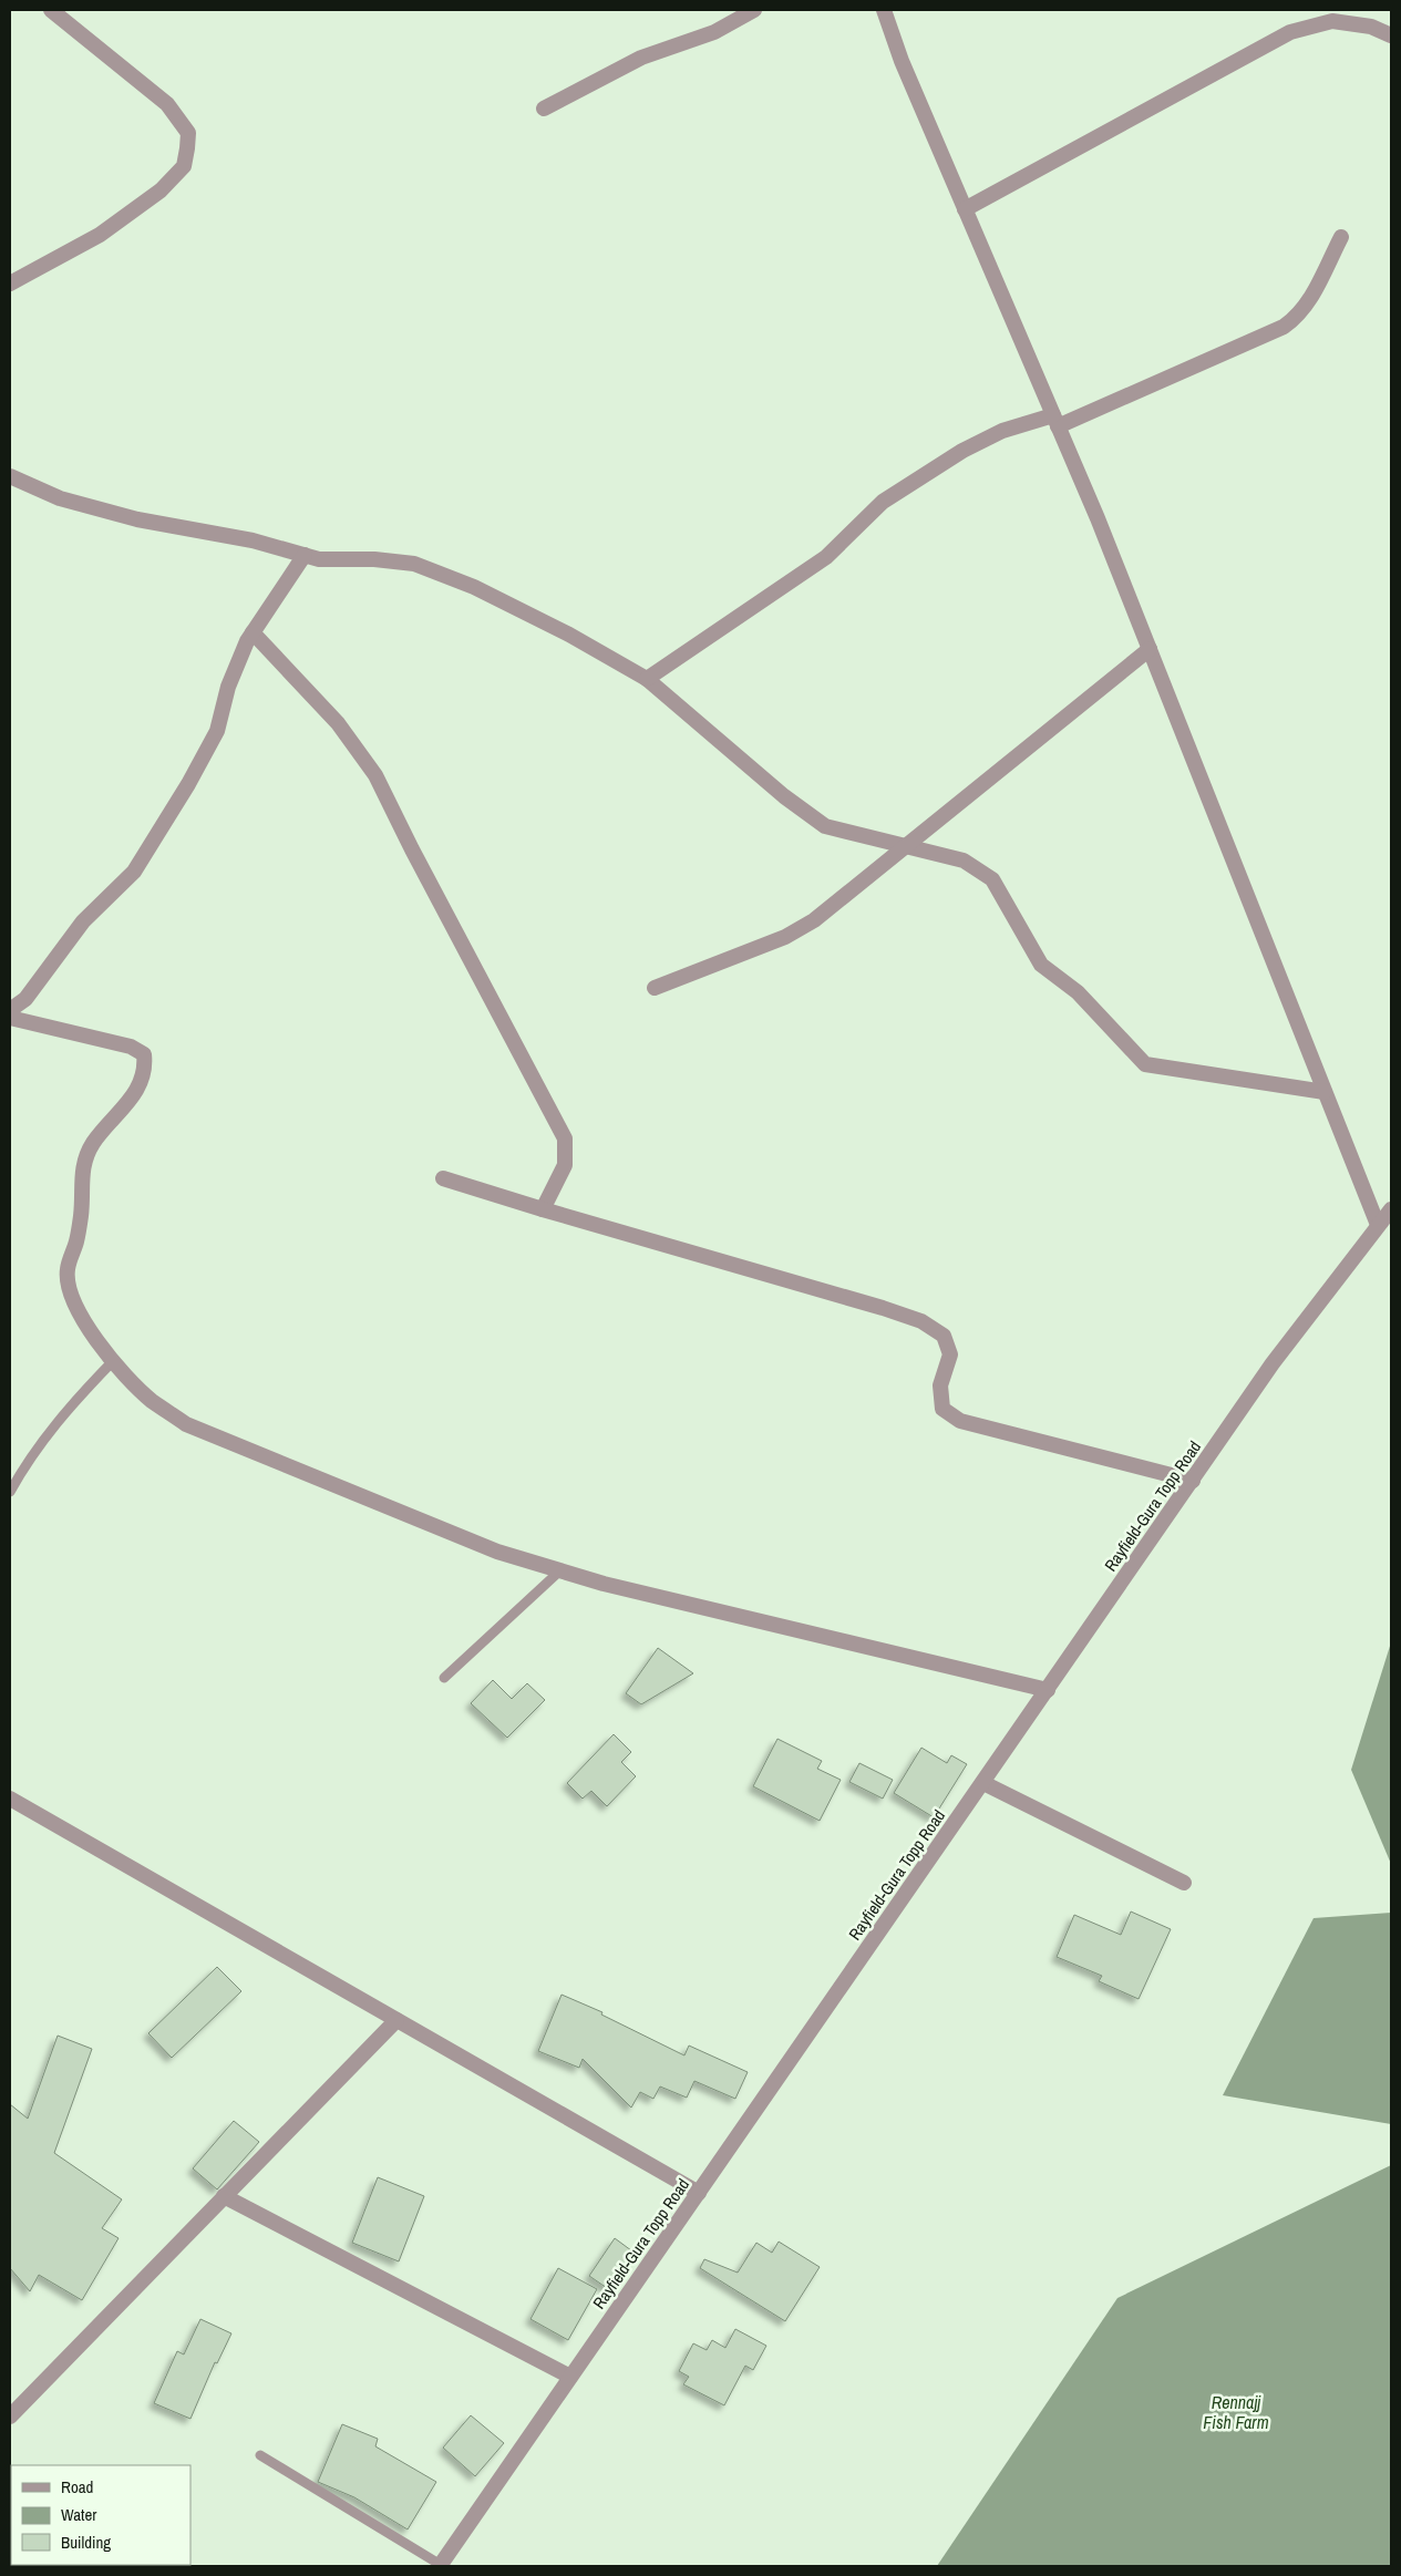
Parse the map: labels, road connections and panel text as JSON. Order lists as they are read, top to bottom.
{
  "streets": {
    "street": ["Rayfield-Gura Topp Road"]
  },
  "water": ["Rennajj Fish Farm"],
  "legend": ["Road", "Water", "Building"]
}
